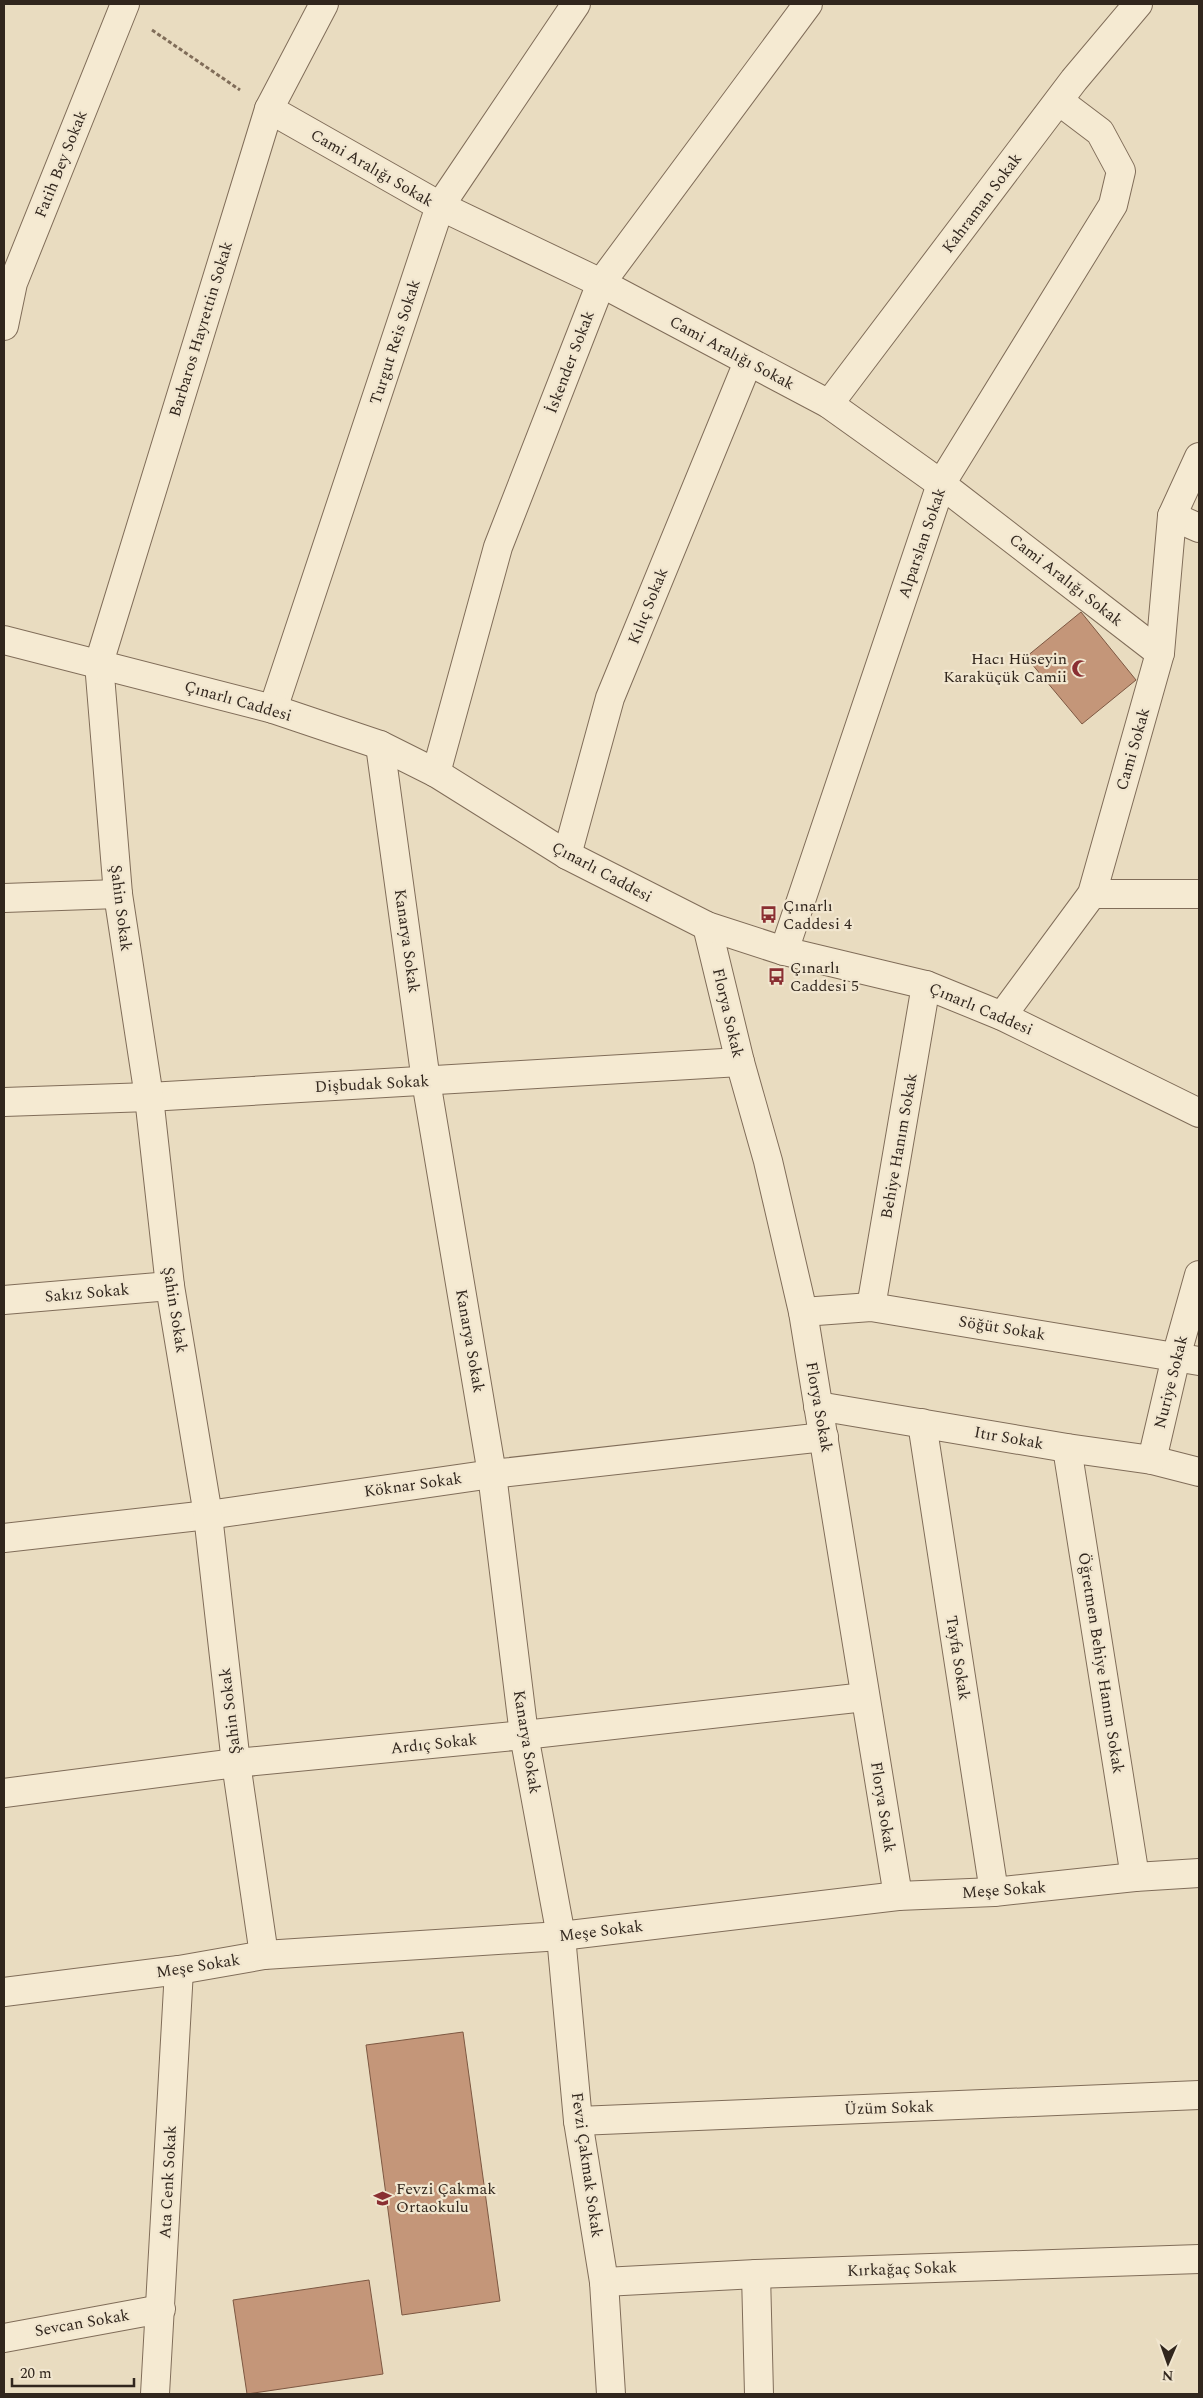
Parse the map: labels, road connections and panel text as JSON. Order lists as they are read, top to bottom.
{
  "streets": {
    "street": [
      "Fatih Bey Sokak",
      "Cami Aralığı Sokak",
      "Kahraman Sokak",
      "Barbaros Hayrettin Sokak",
      "Turgut Reis Sokak",
      "İskender Sokak",
      "Alparslan Sokak",
      "Kılıç Sokak",
      "Çınarlı Caddesi",
      "Cami Sokak",
      "Şahin Sokak",
      "Kanarya Sokak",
      "Florya Sokak",
      "Dişbudak Sokak",
      "Behiye Hanım Sokak",
      "Sakız Sokak",
      "Söğüt Sokak",
      "Nuriye Sokak",
      "Itır Sokak",
      "Köknar Sokak",
      "Tayfa Sokak",
      "Öğretmen Behiye Hanım Sokak",
      "Ardıç Sokak",
      "Meşe Sokak",
      "Üzüm Sokak",
      "Fevzi Çakmak Sokak",
      "Ata Cenk Sokak",
      "Kırkağaç Sokak",
      "Sevcan Sokak"
    ]
  },
  "crossings": [
    ["Cami Aralığı Sokak", "Kahraman Sokak"],
    ["Cami Aralığı Sokak", "Barbaros Hayrettin Sokak"],
    ["Cami Aralığı Sokak", "Turgut Reis Sokak"],
    ["Cami Aralığı Sokak", "İskender Sokak"],
    ["Cami Aralığı Sokak", "Alparslan Sokak"],
    ["Cami Aralığı Sokak", "Kılıç Sokak"],
    ["Cami Aralığı Sokak", "Cami Sokak"],
    ["Kahraman Sokak", "Alparslan Sokak"],
    ["Barbaros Hayrettin Sokak", "Çınarlı Caddesi"],
    ["Barbaros Hayrettin Sokak", "Şahin Sokak"],
    ["Turgut Reis Sokak", "Çınarlı Caddesi"],
    ["İskender Sokak", "Çınarlı Caddesi"],
    ["Alparslan Sokak", "Çınarlı Caddesi"],
    ["Kılıç Sokak", "Çınarlı Caddesi"],
    ["Çınarlı Caddesi", "Cami Sokak"],
    ["Çınarlı Caddesi", "Şahin Sokak"],
    ["Çınarlı Caddesi", "Kanarya Sokak"],
    ["Çınarlı Caddesi", "Florya Sokak"],
    ["Çınarlı Caddesi", "Behiye Hanım Sokak"],
    ["Şahin Sokak", "Dişbudak Sokak"],
    ["Şahin Sokak", "Sakız Sokak"],
    ["Şahin Sokak", "Köknar Sokak"],
    ["Şahin Sokak", "Ardıç Sokak"],
    ["Şahin Sokak", "Meşe Sokak"],
    ["Kanarya Sokak", "Dişbudak Sokak"],
    ["Kanarya Sokak", "Köknar Sokak"],
    ["Kanarya Sokak", "Ardıç Sokak"],
    ["Kanarya Sokak", "Meşe Sokak"],
    ["Kanarya Sokak", "Fevzi Çakmak Sokak"],
    ["Florya Sokak", "Dişbudak Sokak"],
    ["Florya Sokak", "Söğüt Sokak"],
    ["Florya Sokak", "Itır Sokak"],
    ["Florya Sokak", "Köknar Sokak"],
    ["Florya Sokak", "Ardıç Sokak"],
    ["Florya Sokak", "Meşe Sokak"],
    ["Behiye Hanım Sokak", "Söğüt Sokak"],
    ["Söğüt Sokak", "Nuriye Sokak"],
    ["Nuriye Sokak", "Itır Sokak"],
    ["Itır Sokak", "Tayfa Sokak"],
    ["Itır Sokak", "Öğretmen Behiye Hanım Sokak"],
    ["Tayfa Sokak", "Meşe Sokak"],
    ["Öğretmen Behiye Hanım Sokak", "Meşe Sokak"],
    ["Meşe Sokak", "Fevzi Çakmak Sokak"],
    ["Meşe Sokak", "Ata Cenk Sokak"],
    ["Üzüm Sokak", "Fevzi Çakmak Sokak"],
    ["Fevzi Çakmak Sokak", "Kırkağaç Sokak"],
    ["Ata Cenk Sokak", "Sevcan Sokak"]
  ],
  "places": {
    "mosque": ["Hacı Hüseyin Karaküçük Camii"],
    "bus stop": ["Çınarlı Caddesi 4", "Çınarlı Caddesi 5"],
    "school or university": ["Fevzi Çakmak Ortaokulu"]
  },
  "scale_bar": "20 m",
  "north": "bottom"
}
